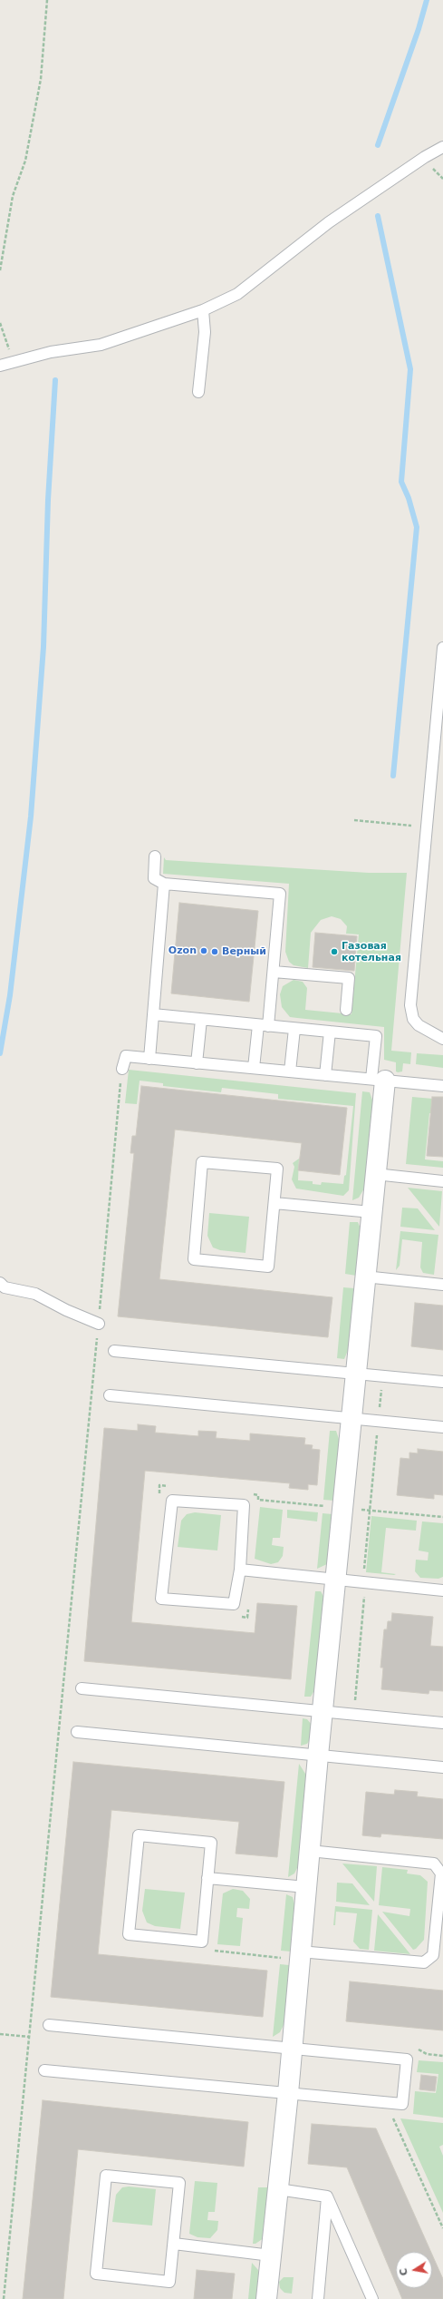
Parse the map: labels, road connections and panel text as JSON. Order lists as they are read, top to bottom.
{
  "places": ["Ozon", "Верный", "Газовая котельная"],
  "north": "left"
}
